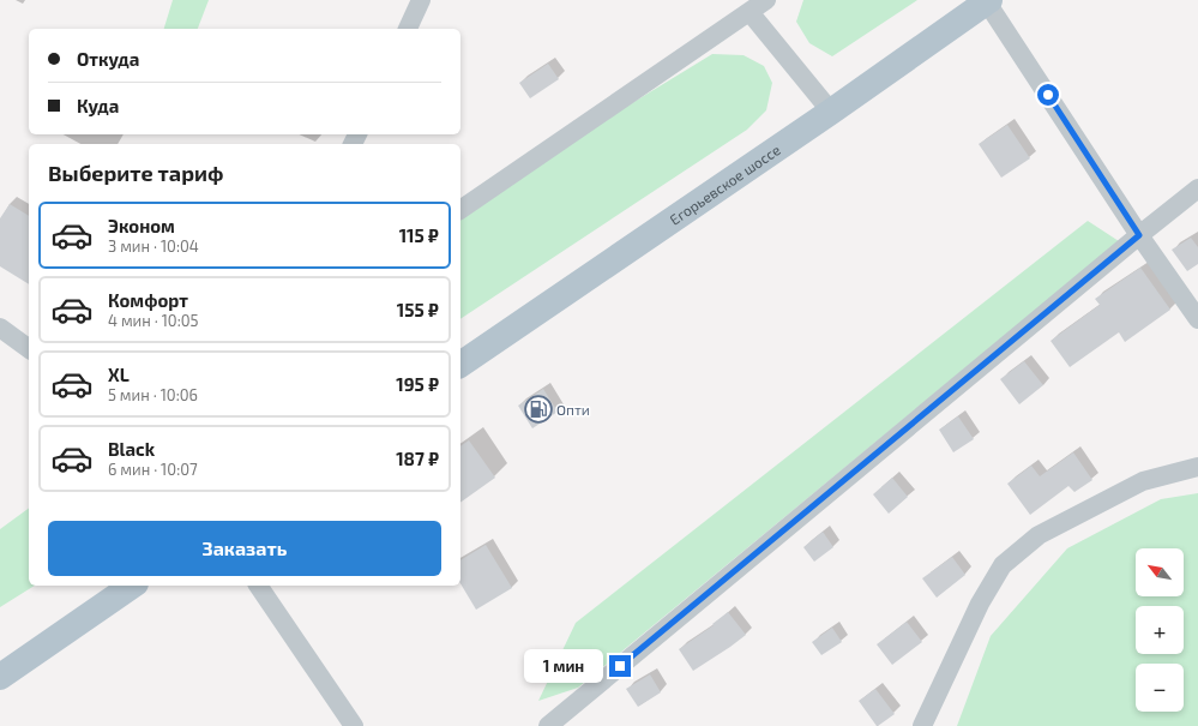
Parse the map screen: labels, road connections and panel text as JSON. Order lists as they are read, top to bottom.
{
  "streets": {
    "main road": ["Егорьевское шоссе"]
  },
  "places": {
    "fuel station": ["Опти"]
  },
  "north": "top left",
  "page": {
    "banner": ["Откуда", "Куда"],
    "heading": "Выберите тариф",
    "list": [
      {
        "name": "Эконом",
        "note": "3 мин · 10:04",
        "value": "115 ₽"
      },
      {
        "name": "Комфорт",
        "note": "4 мин · 10:05",
        "value": "155 ₽"
      },
      {
        "name": "XL",
        "note": "5 мин · 10:06",
        "value": "195 ₽"
      },
      {
        "name": "Black",
        "note": "6 мин · 10:07",
        "value": "187 ₽"
      }
    ],
    "buttons": "Заказать",
    "map_buttons": ["+", "−"],
    "bubble": "1 мин"
  }
}
